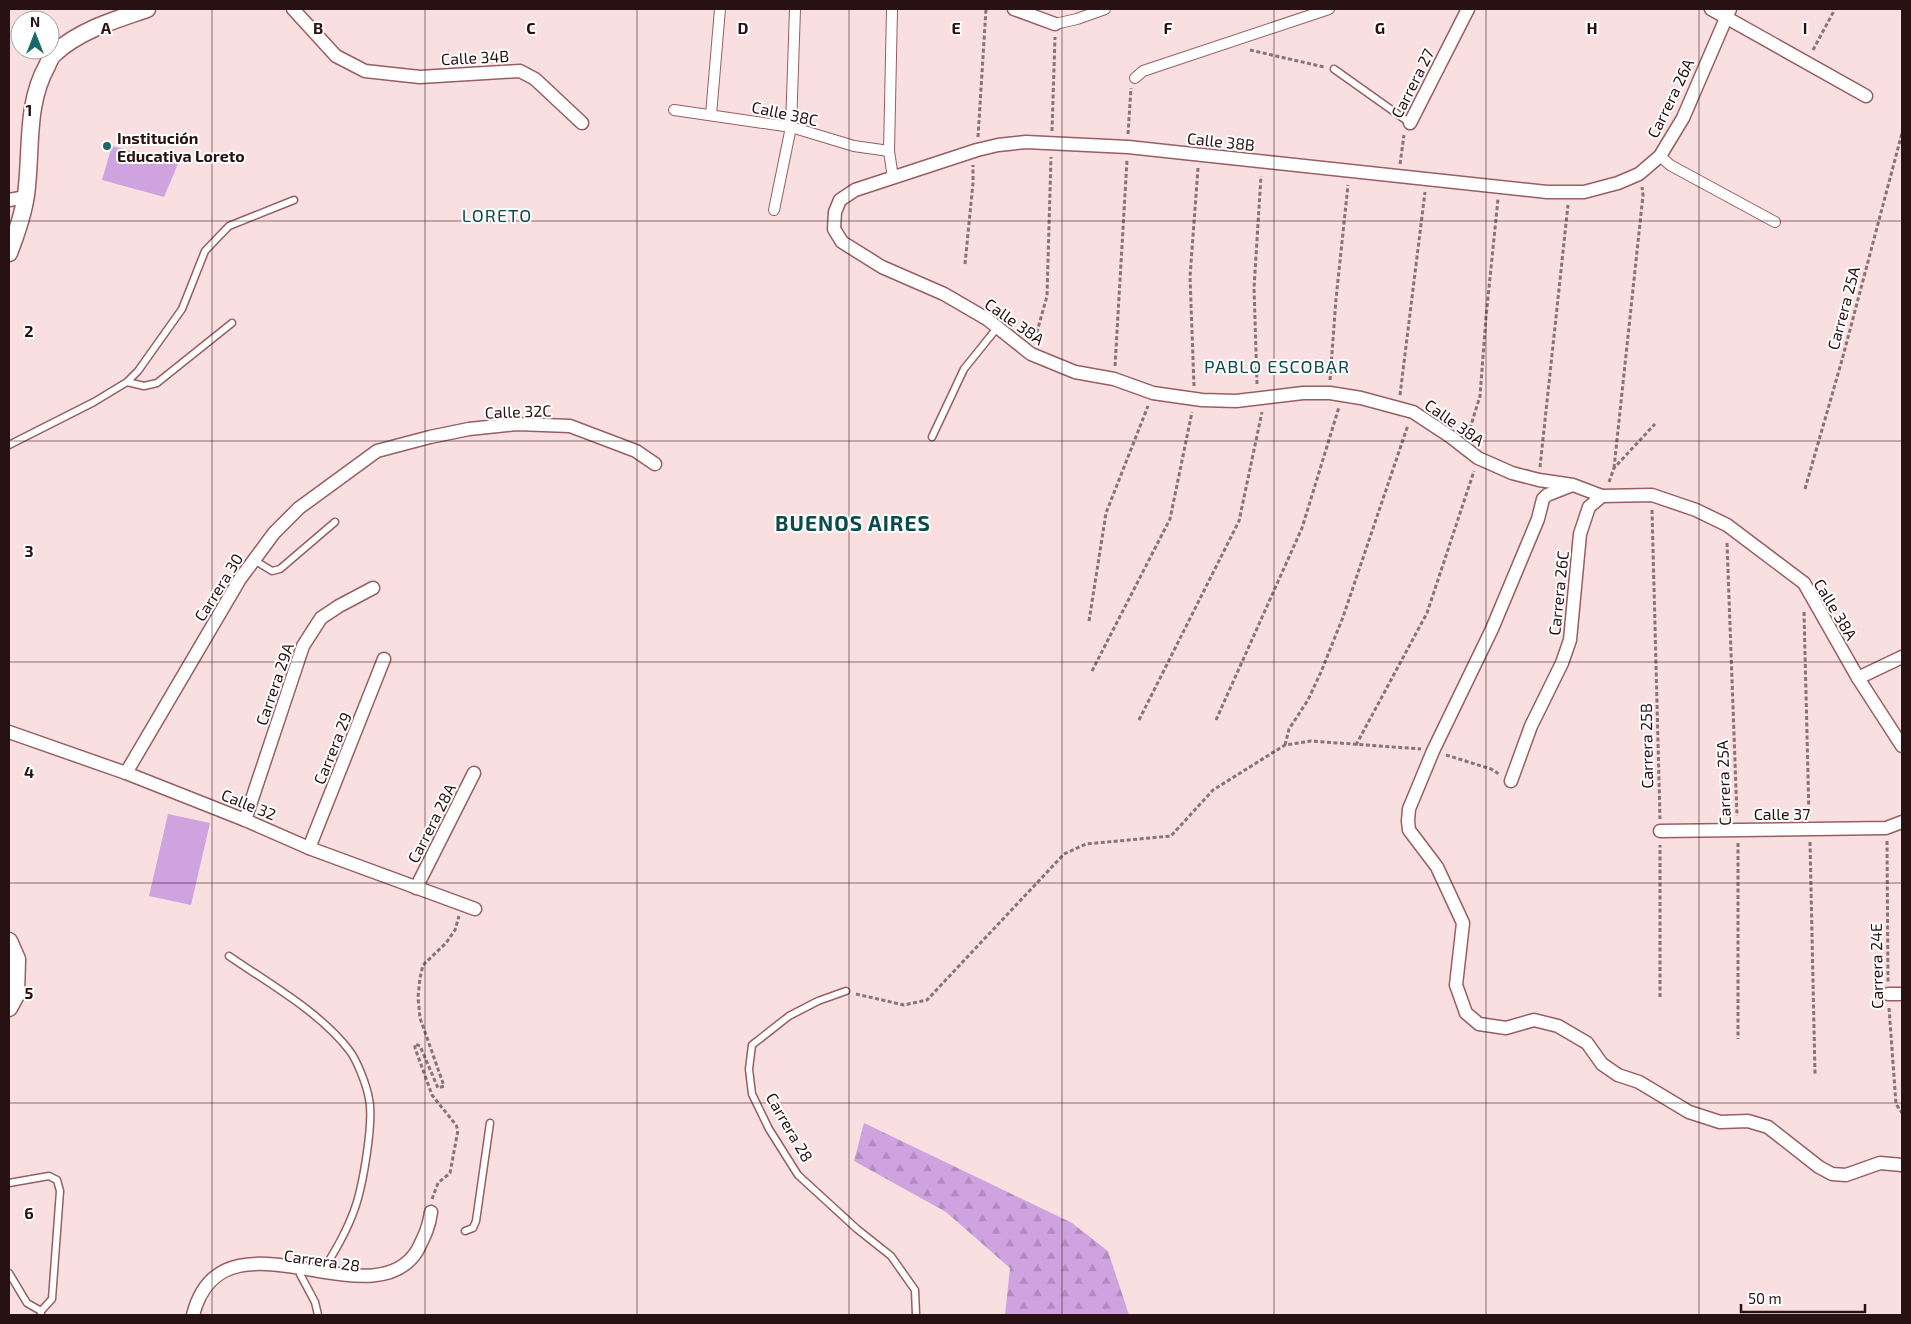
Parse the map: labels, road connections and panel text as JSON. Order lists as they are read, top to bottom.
{
  "streets": {
    "street": [
      "Calle 34B",
      "Carrera 27",
      "Carrera 26A",
      "Calle 38C",
      "Calle 38B",
      "Calle 38A",
      "Calle 32C",
      "Carrera 30",
      "Carrera 26C",
      "Carrera 29A",
      "Carrera 29",
      "Calle 32",
      "Calle 37",
      "Carrera 28A",
      "Carrera 28"
    ],
    "path": ["Carrera 25A", "Carrera 25B", "Carrera 24E"]
  },
  "crossings": [
    ["Carrera 27", "Calle 38B"],
    ["Carrera 26A", "Calle 38B"],
    ["Calle 38B", "Calle 38A"],
    ["Carrera 25A", "Calle 38A"],
    ["Carrera 25A", "Calle 37"],
    ["Calle 38A", "Carrera 26C"],
    ["Calle 38A", "Carrera 25B"],
    ["Calle 32C", "Carrera 30"],
    ["Carrera 30", "Calle 32"],
    ["Carrera 29A", "Calle 32"],
    ["Carrera 25B", "Calle 37"],
    ["Carrera 29", "Calle 32"],
    ["Calle 32", "Carrera 28A"],
    ["Calle 37", "Carrera 24E"]
  ],
  "districts": ["LORETO", "PABLO ESCOBAR", "BUENOS AIRES"],
  "places": ["Institución Educativa Loreto"],
  "scale_bar": "50 m",
  "north": "top",
  "grid": {
    "columns": [
      "A",
      "B",
      "C",
      "D",
      "E",
      "F",
      "G",
      "H",
      "I"
    ],
    "rows": [
      "1",
      "2",
      "3",
      "4",
      "5",
      "6"
    ]
  }
}
